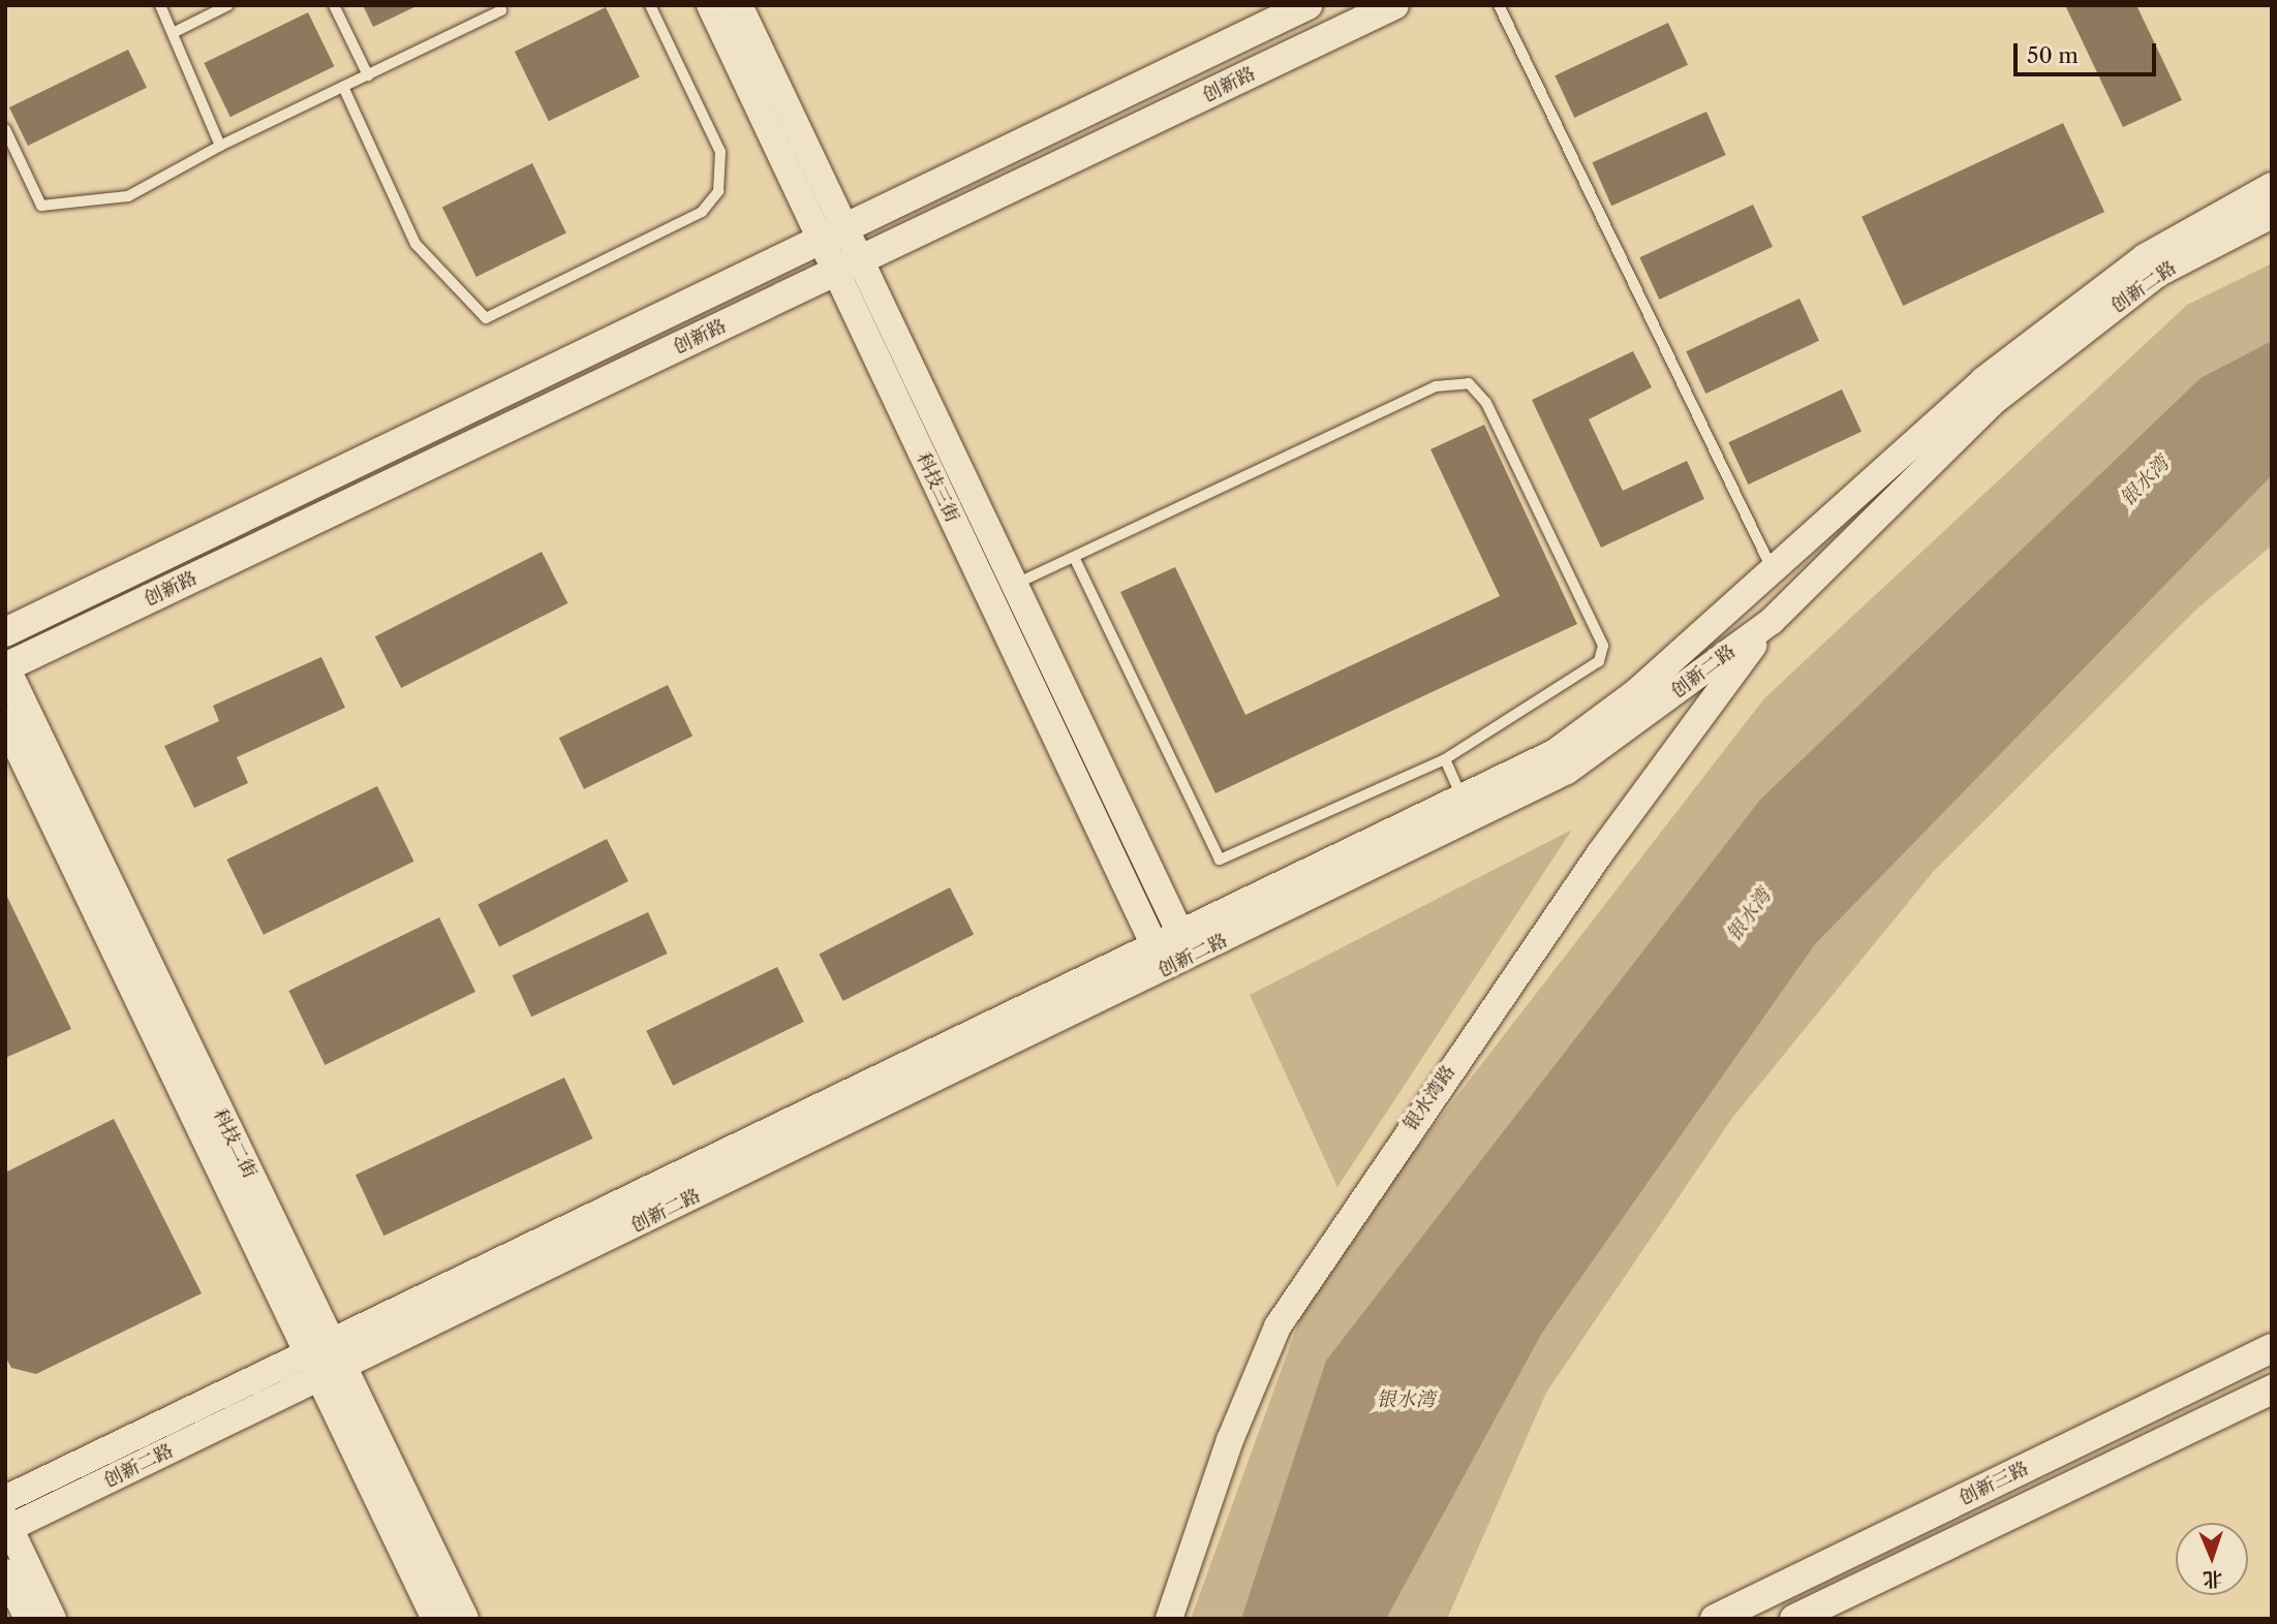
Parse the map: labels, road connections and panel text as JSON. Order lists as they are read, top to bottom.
{
  "streets": {
    "main road": ["创新路", "科技二街", "创新三路"],
    "street": ["创新二路", "科技三街", "银水湾路"]
  },
  "crossings": [
    ["创新路", "科技三街"],
    ["创新路", "科技二街"],
    ["创新二路", "科技三街"],
    ["创新二路", "银水湾路"],
    ["创新二路", "科技二街"]
  ],
  "water": ["银水湾"],
  "scale_bar": "50 m",
  "north": "bottom"
}
